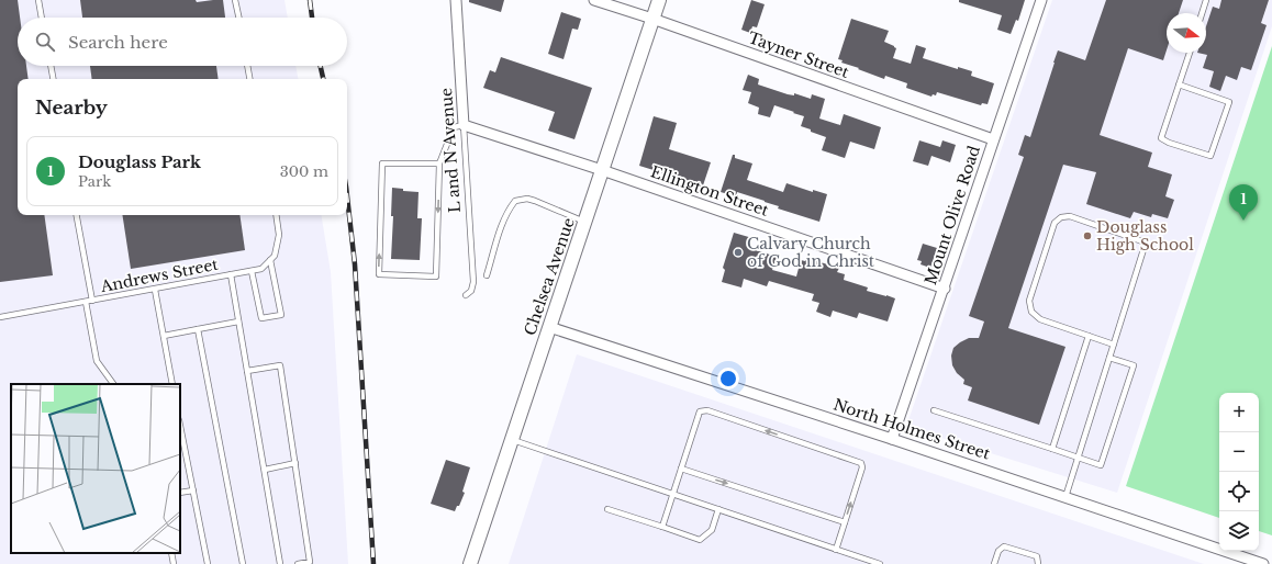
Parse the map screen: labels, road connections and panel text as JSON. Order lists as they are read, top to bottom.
{
  "streets": {
    "main road": ["Chelsea Avenue"],
    "street": [
      "Tayner Street",
      "L and N Avenue",
      "Ellington Street",
      "Mount Olive Road",
      "North Holmes Street"
    ],
    "lane": ["Andrews Street"]
  },
  "crossings": [
    ["Tayner Street", "Mount Olive Road"],
    ["Tayner Street", "Chelsea Avenue"],
    ["L and N Avenue", "Ellington Street"],
    ["Ellington Street", "Mount Olive Road"],
    ["Ellington Street", "Chelsea Avenue"],
    ["Mount Olive Road", "North Holmes Street"],
    ["Chelsea Avenue", "North Holmes Street"]
  ],
  "places": ["Douglass High School", "Calvary Church of God in Christ"],
  "north": "right",
  "page": {
    "search": "Search here",
    "heading": "Nearby",
    "list": [
      {
        "mark": "1",
        "name": "Douglass Park",
        "note": "Park",
        "value": "300 m"
      }
    ],
    "pins": "1",
    "map_buttons": ["+", "−"]
  }
}
